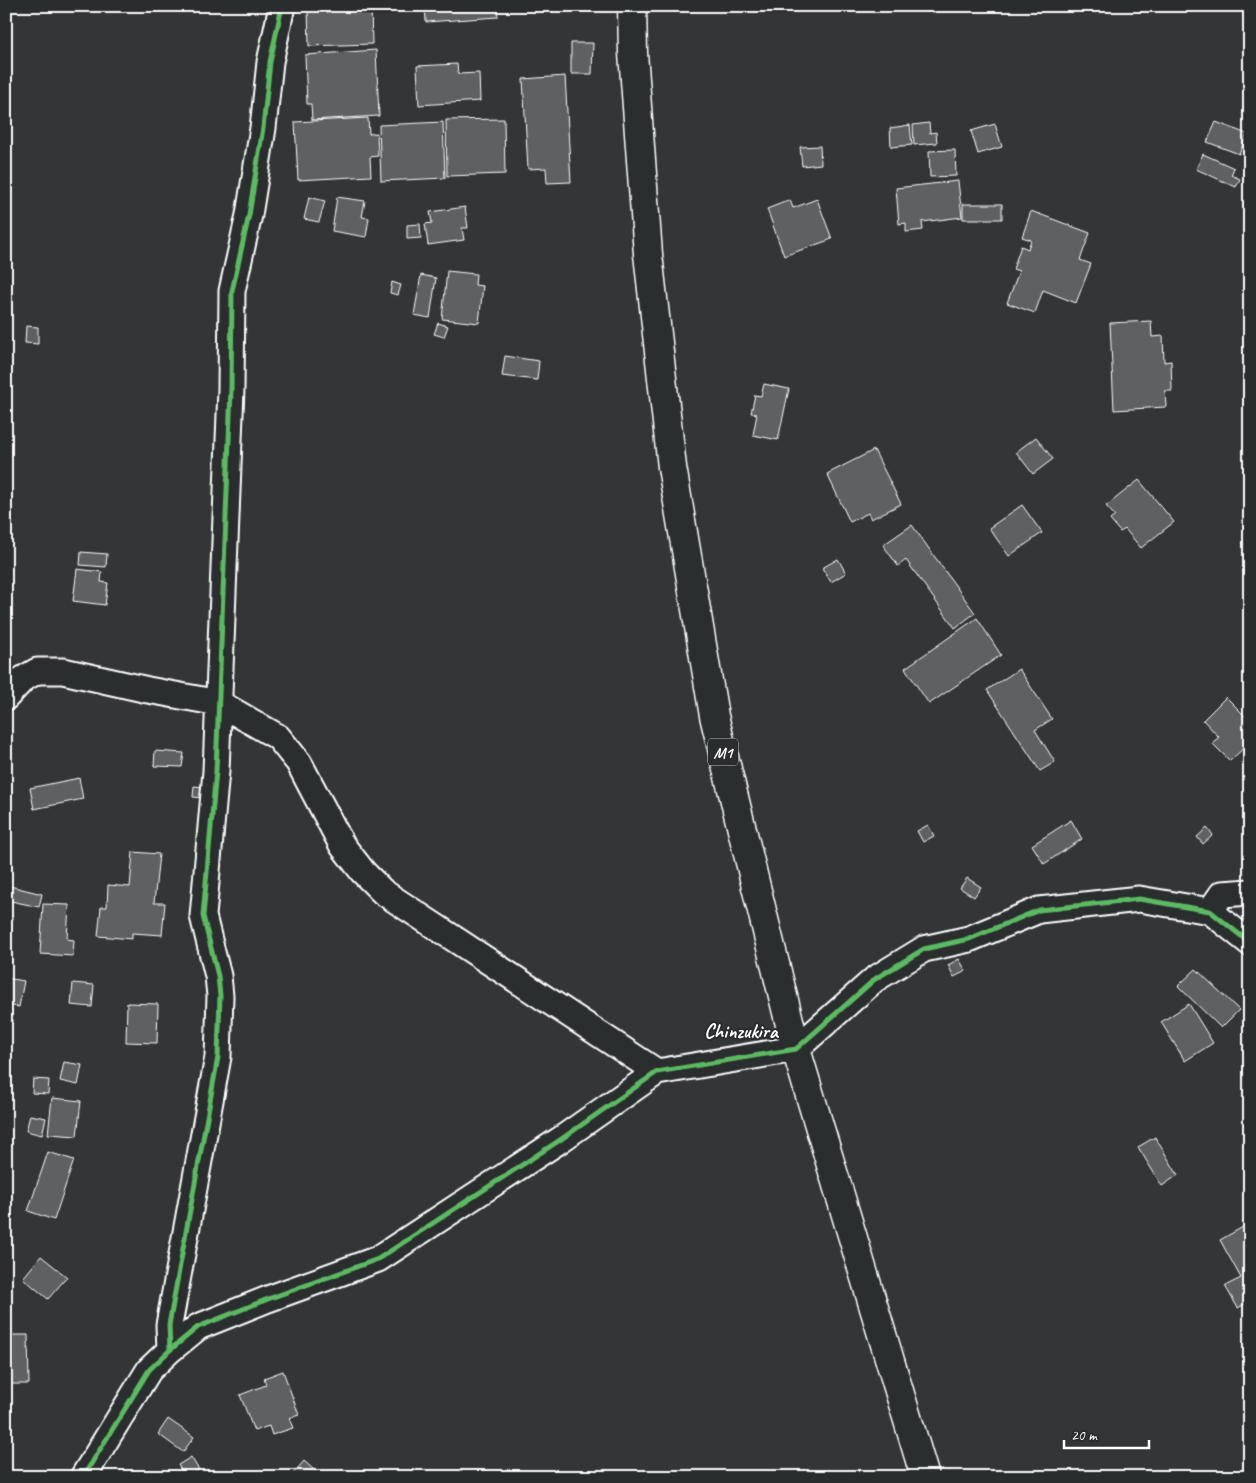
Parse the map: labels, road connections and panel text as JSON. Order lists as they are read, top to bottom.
{
  "streets": {
    "highway": ["M1"]
  },
  "districts": ["Chinzukira"],
  "scale_bar": "20 m"
}
